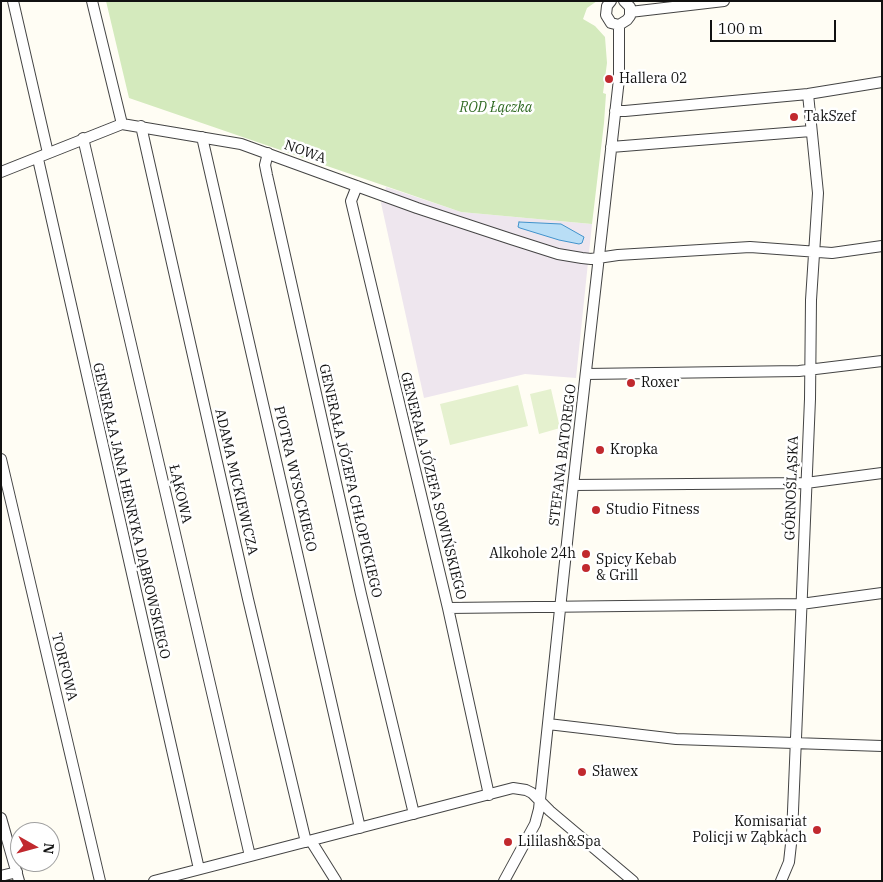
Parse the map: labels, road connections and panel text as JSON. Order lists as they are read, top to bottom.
{
  "streets": {
    "street": [
      "NOWA",
      "STEFANA BATOREGO",
      "PIOTRA WYSOCKIEGO",
      "GENERAŁA JÓZEFA CHŁOPICKIEGO",
      "ADAMA MICKIEWICZA",
      "GENERAŁA JÓZEFA SOWIŃSKIEGO",
      "GÓRNOŚLĄSKA",
      "ŁĄKOWA",
      "GENERAŁA JANA HENRYKA DĄBROWSKIEGO",
      "TORFOWA"
    ]
  },
  "crossings": [
    ["NOWA", "STEFANA BATOREGO"],
    ["NOWA", "PIOTRA WYSOCKIEGO"],
    ["NOWA", "GENERAŁA JÓZEFA CHŁOPICKIEGO"],
    ["NOWA", "ADAMA MICKIEWICZA"],
    ["NOWA", "GENERAŁA JÓZEFA SOWIŃSKIEGO"],
    ["NOWA", "GÓRNOŚLĄSKA"],
    ["NOWA", "ŁĄKOWA"],
    ["NOWA", "GENERAŁA JANA HENRYKA DĄBROWSKIEGO"]
  ],
  "parks": ["ROD Łączka"],
  "places": [
    "Hallera 02",
    "TakSzef",
    "Roxer",
    "Kropka",
    "Studio Fitness",
    "Alkohole 24h",
    "Spicy Kebab & Grill",
    "Sławex",
    "Komisariat Policji w Ząbkach",
    "Lililash&Spa"
  ],
  "scale_bar": "100 m",
  "north": "right"
}
